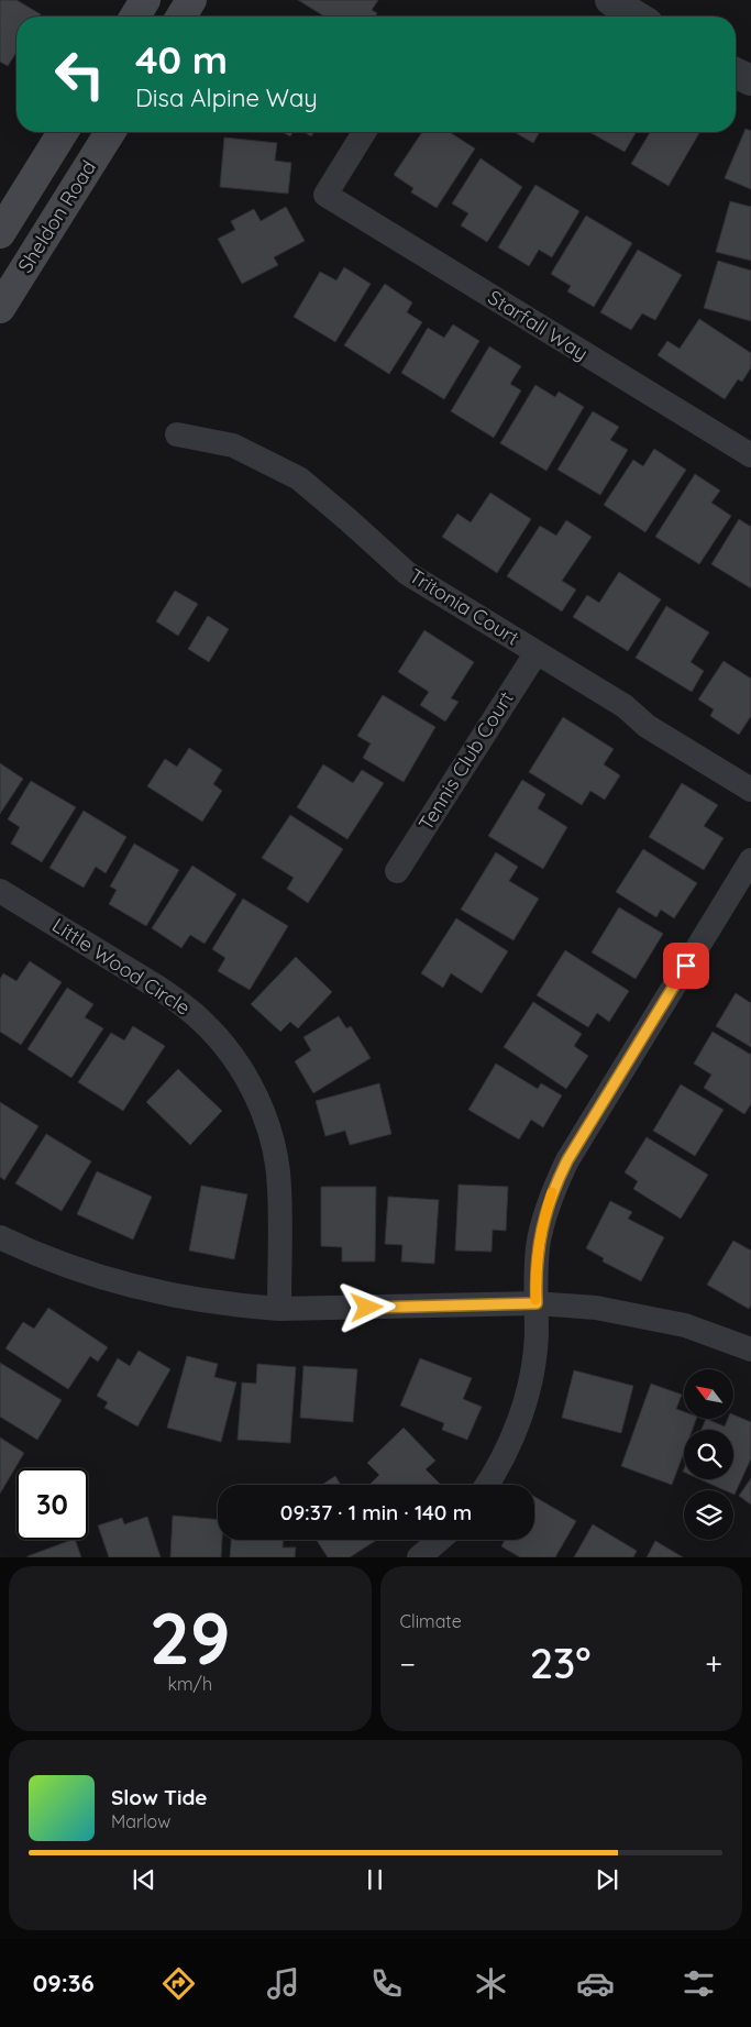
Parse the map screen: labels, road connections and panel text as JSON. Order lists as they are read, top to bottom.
{
  "streets": {
    "main road": ["Sheldon Road"],
    "street": [
      "Starfall Way",
      "Tritonia Court",
      "Tennis Club Court",
      "Little Wood Circle"
    ]
  },
  "crossings": [
    ["Tritonia Court", "Tennis Club Court"]
  ],
  "north": "top left",
  "page": {
    "turn": ["40 m", "Disa Alpine Way"],
    "limit": "30",
    "trip": "09:37 · 1 min · 140 m",
    "tile": [
      ["29", "km/h"],
      "Climate"
    ],
    "heat": ["−", "23°", "+"],
    "song": ["Slow Tide", "Marlow"],
    "tabs": "09:36"
  }
}
